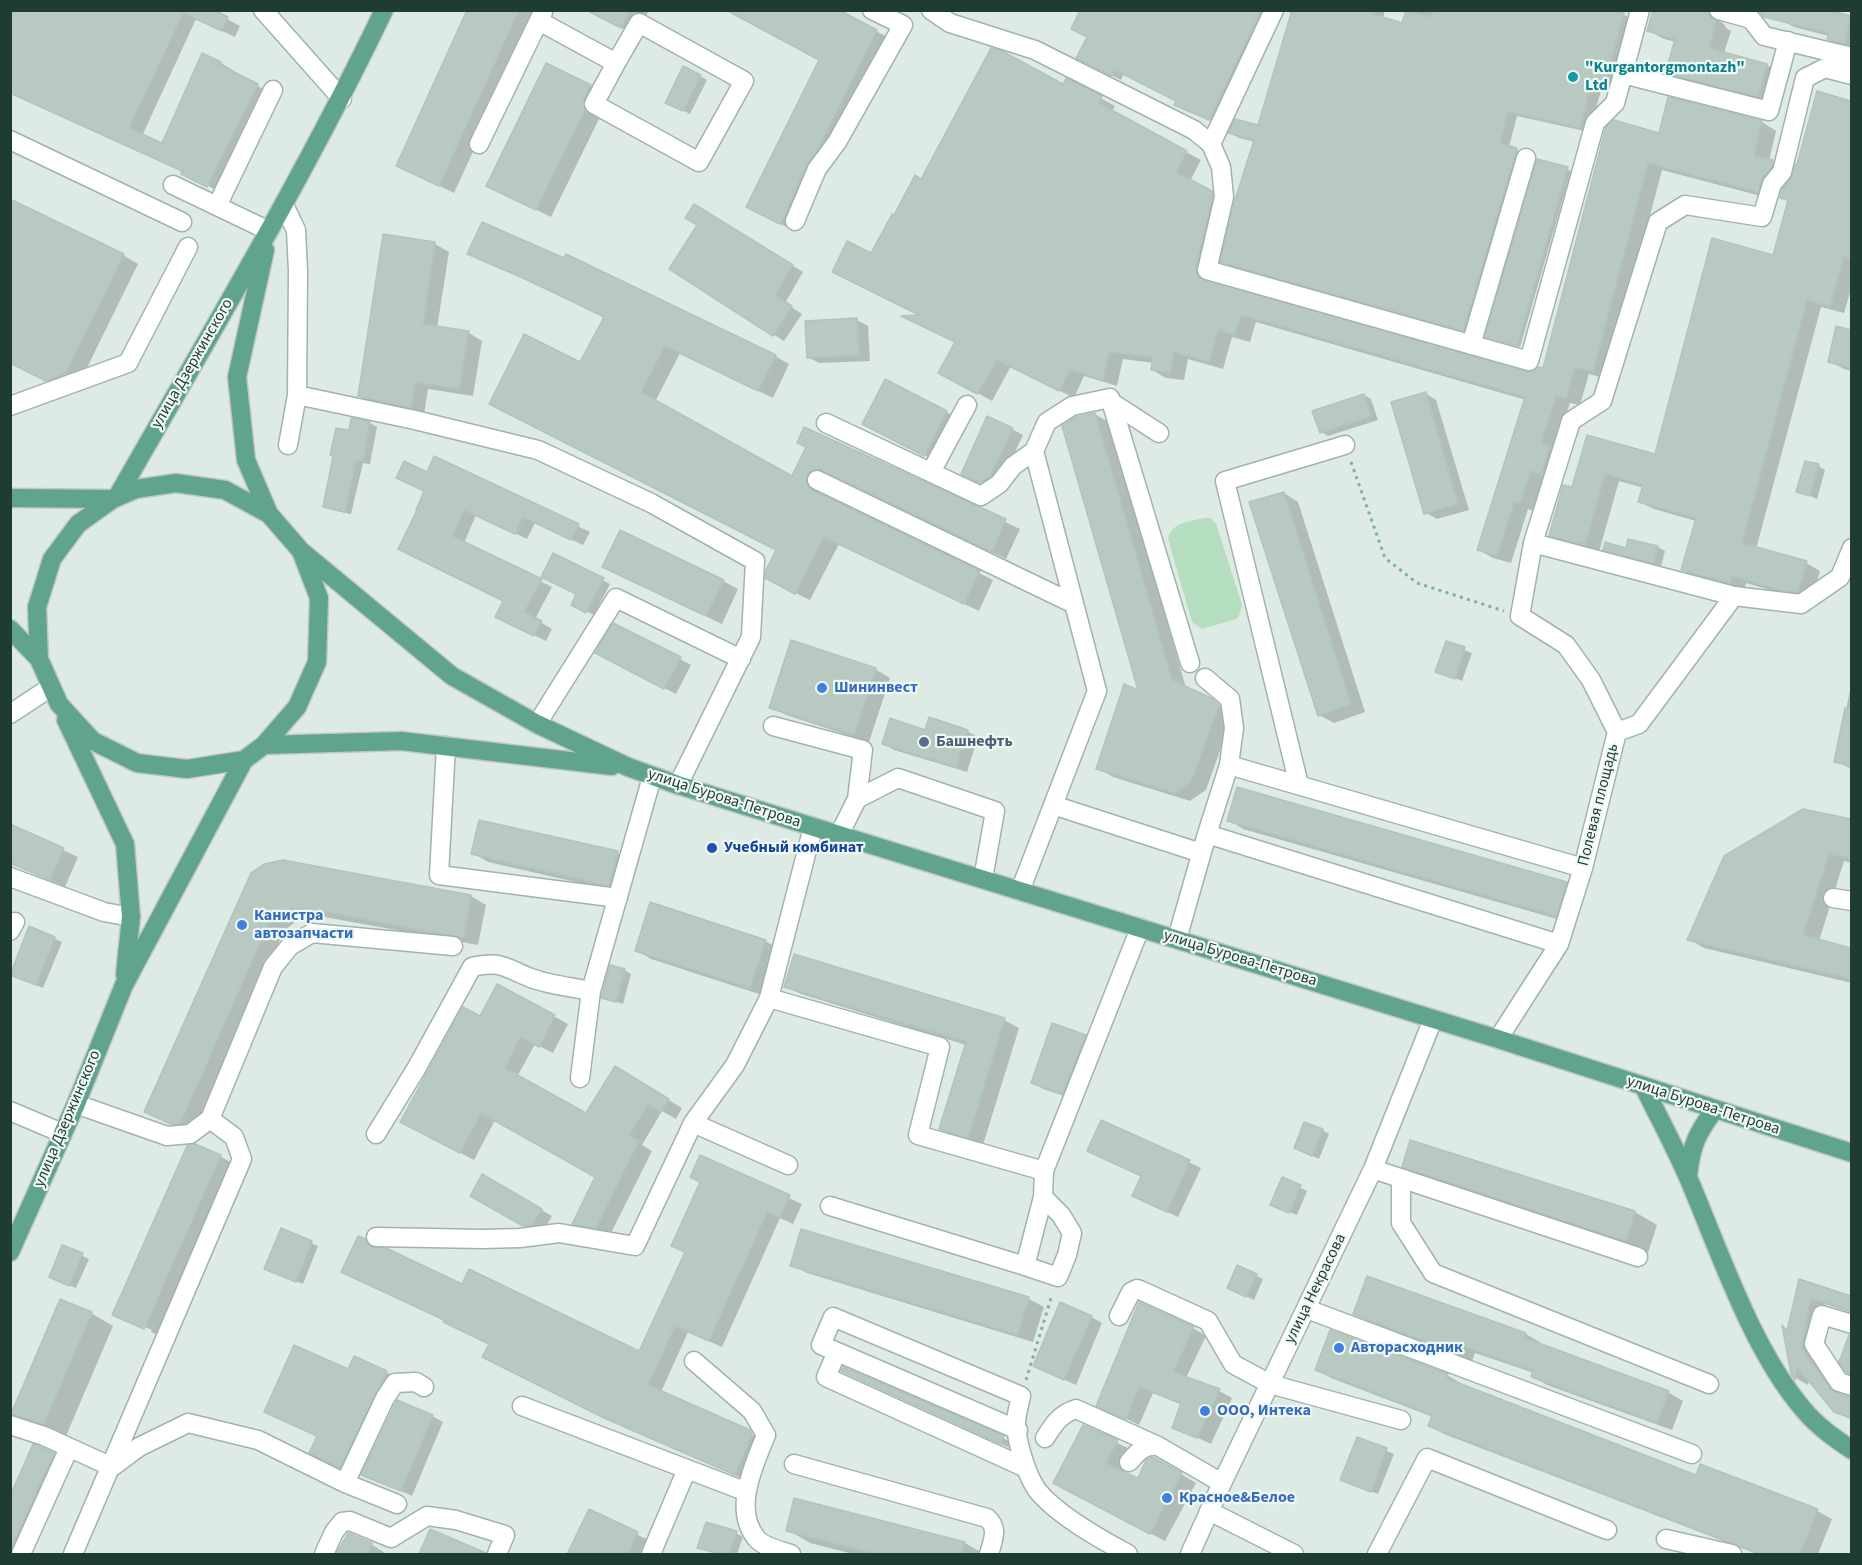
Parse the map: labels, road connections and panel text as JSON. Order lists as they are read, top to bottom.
{
  "streets": {
    "main road": ["улица Дзержинского", "улица Бурова-Петрова"],
    "street": ["Полевая площадь", "улица Некрасова"]
  },
  "crossings": [
    ["улица Бурова-Петрова", "Полевая площадь"],
    ["улица Бурова-Петрова", "улица Некрасова"]
  ],
  "places": [
    "\"Kurgantorgmontazh\" Ltd",
    "Шининвест",
    "Башнефть",
    "Учебный комбинат",
    "Канистра автозапчасти",
    "Авторасходник",
    "ООО, Интека",
    "Красное&Белое"
  ]
}
